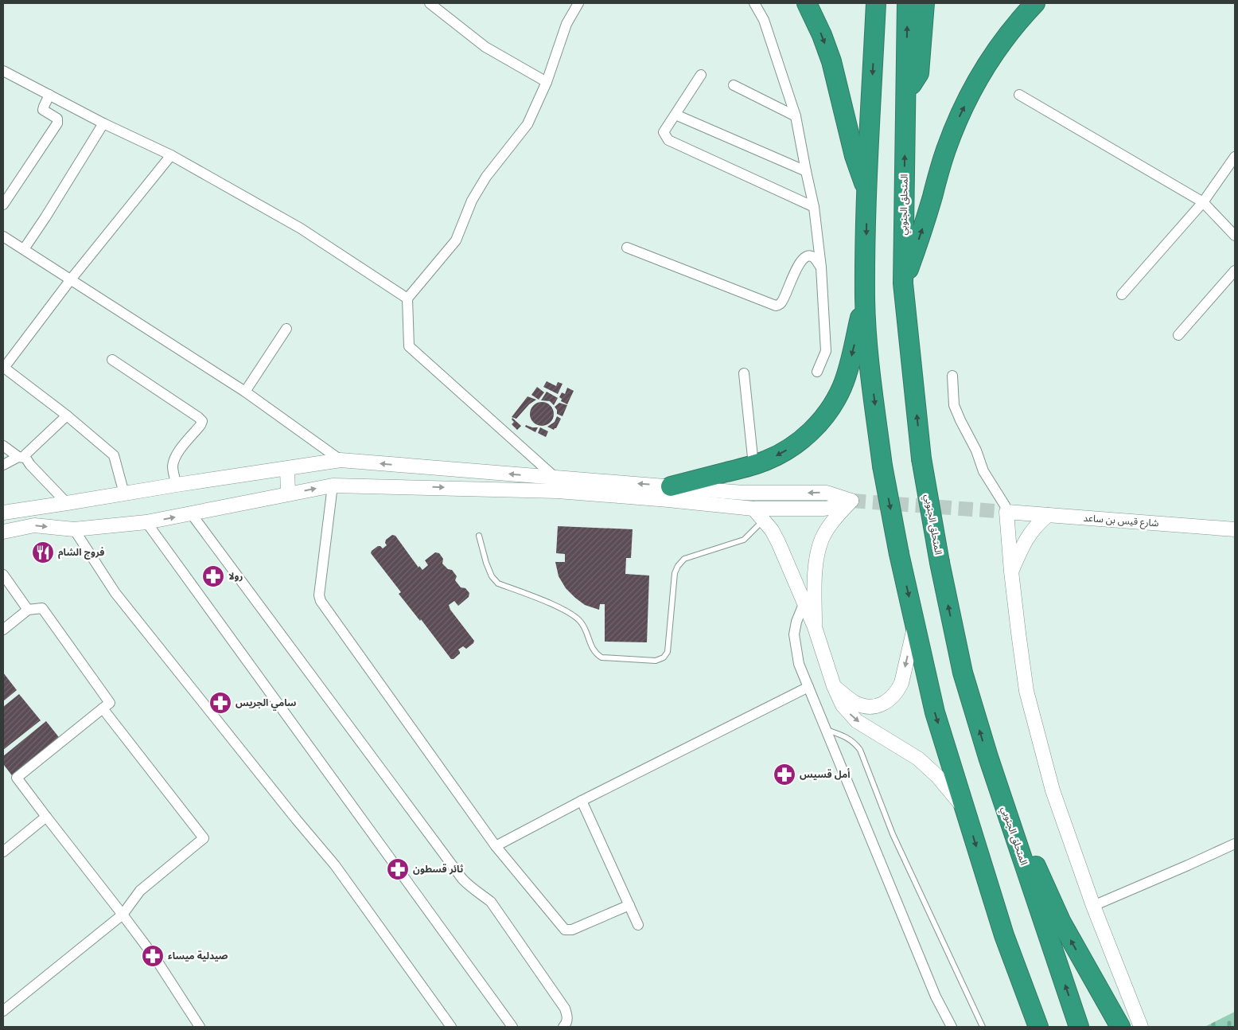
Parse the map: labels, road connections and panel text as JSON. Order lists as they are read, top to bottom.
{
  "streets": {
    "highway": ["المتحلق الجنوبي"],
    "main road": ["شارع قيس بن ساعد"]
  },
  "places": {
    "restaurant": ["فروج الشام"],
    "pharmacy": [
      "رولا",
      "سامي الجريس",
      "أمل قسيس",
      "ثائر قسطون",
      "صيدلية ميساء"
    ]
  }
}
